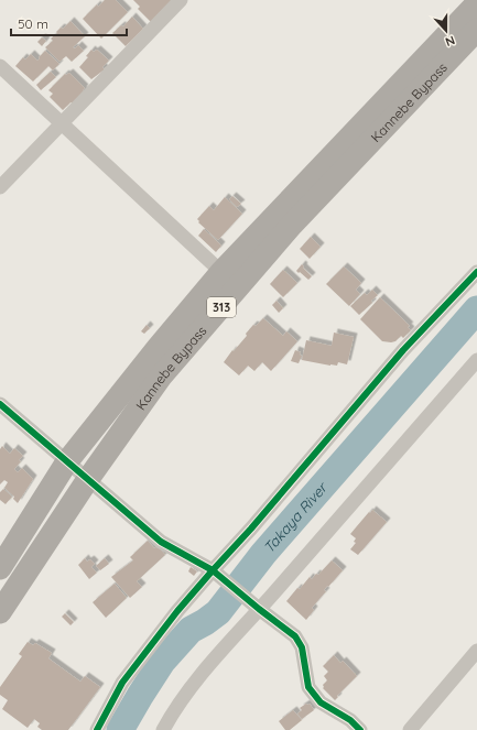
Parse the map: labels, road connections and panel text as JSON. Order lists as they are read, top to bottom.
{
  "streets": {
    "highway": ["Kannebe Bypass", "313"]
  },
  "water": ["Takaya River"],
  "scale_bar": "50 m",
  "north": "bottom"
}
